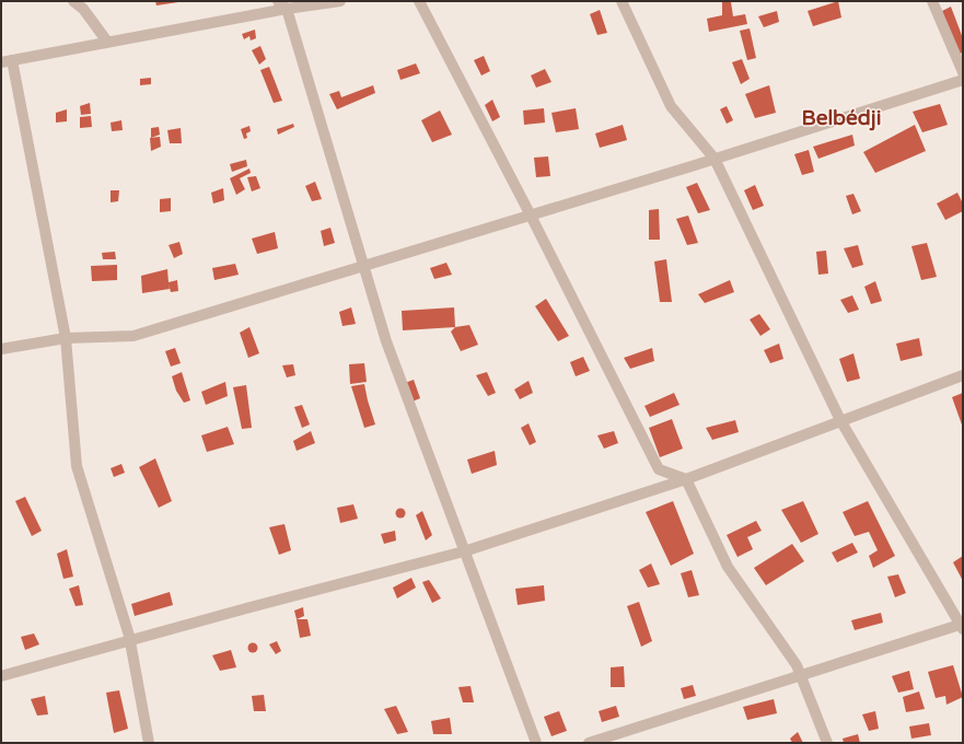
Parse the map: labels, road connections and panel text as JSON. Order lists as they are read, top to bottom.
{
  "districts": ["Belbédji"]
}
